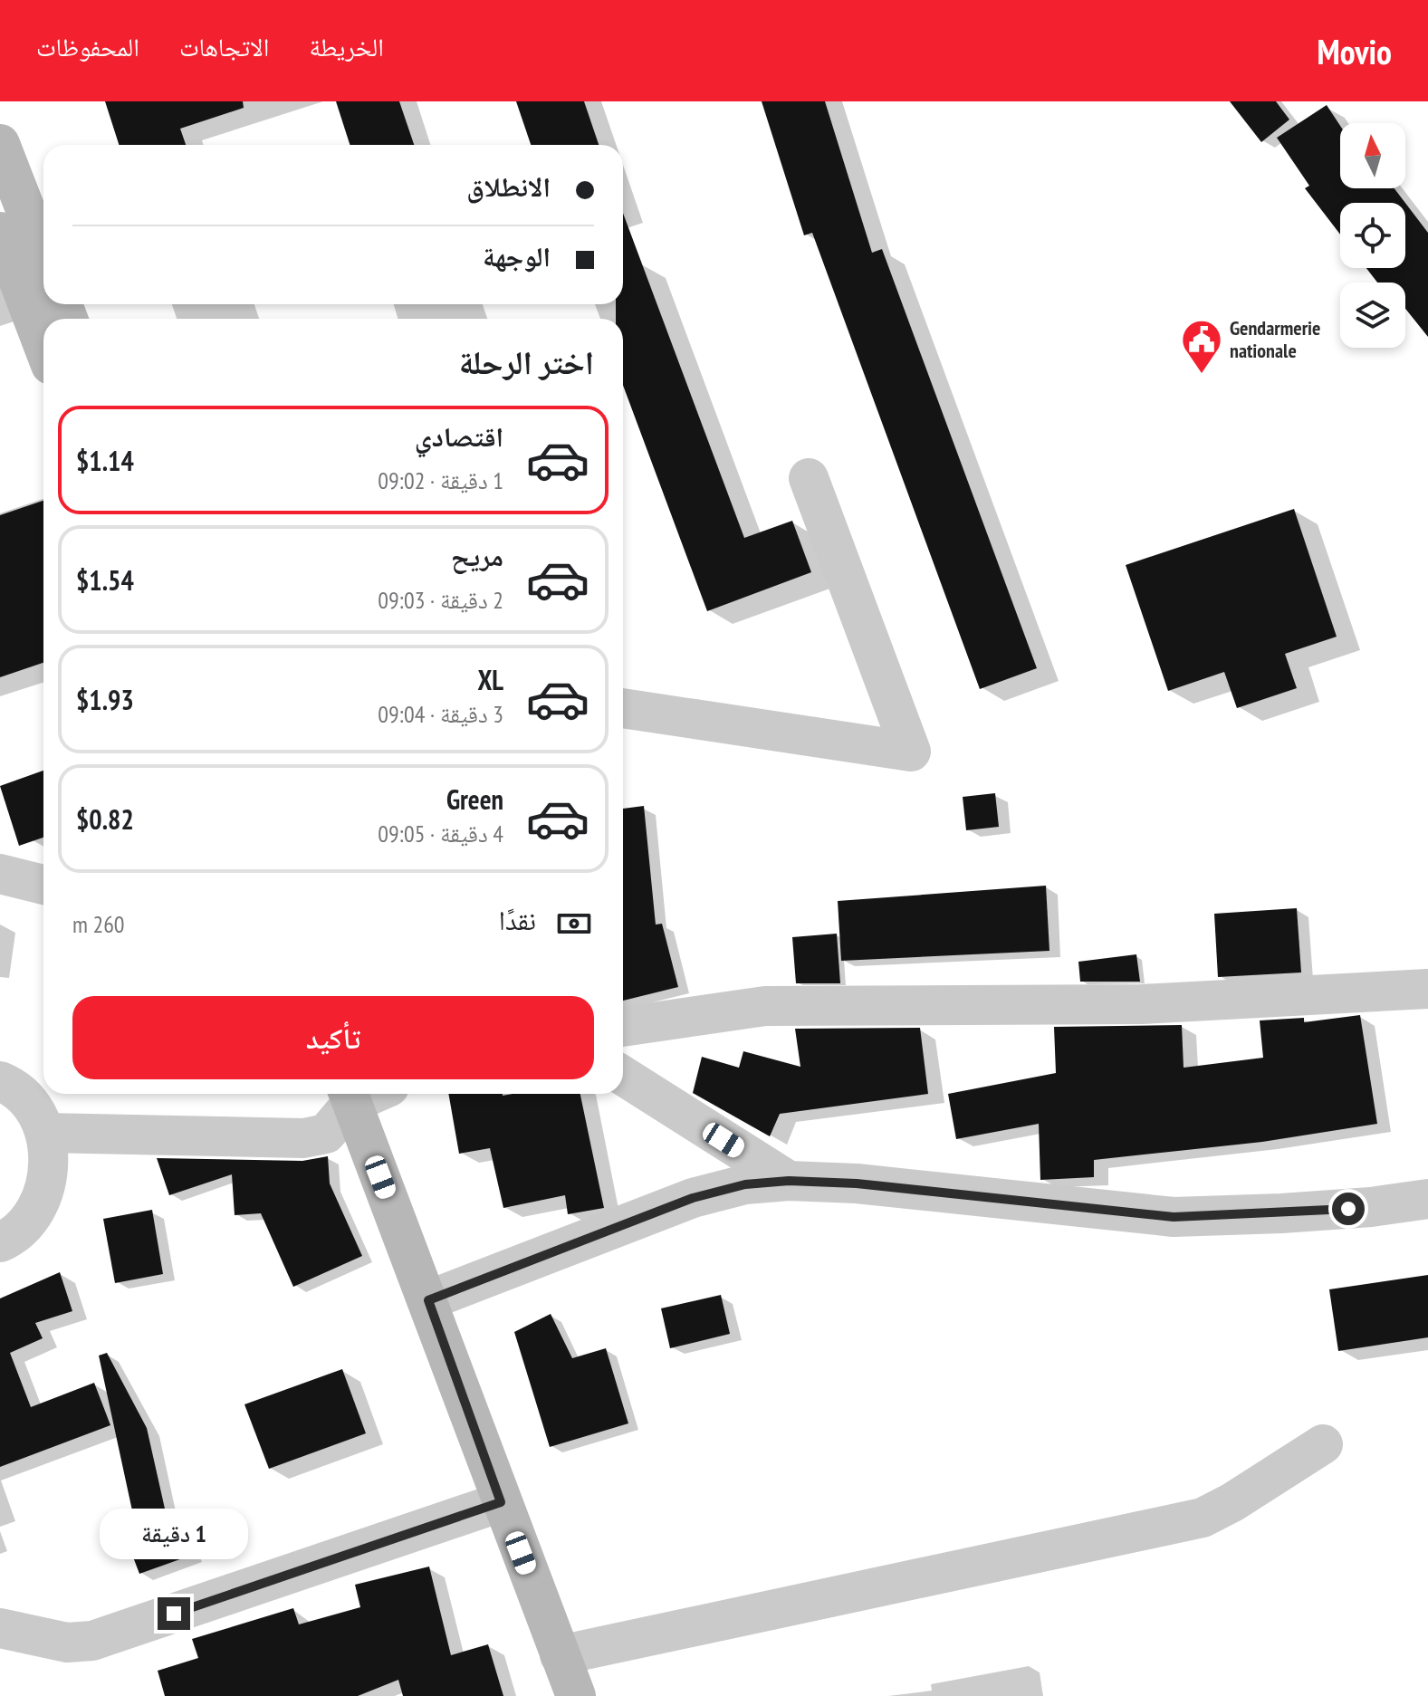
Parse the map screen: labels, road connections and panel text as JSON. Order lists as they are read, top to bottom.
{
  "places": {
    "public building": ["Gendarmerie nationale"]
  },
  "north": "top",
  "page": {
    "header": "Movio",
    "nav": ["الخريطة", "الاتجاهات", "المحفوظات"],
    "banner": ["الانطلاق", "الوجهة"],
    "heading": "اختر الرحلة",
    "list": [
      {
        "name": "اقتصادي",
        "note": "1 دقيقة · 09:02",
        "value": "$1.14"
      },
      {
        "name": "مريح",
        "note": "2 دقيقة · 09:03",
        "value": "$1.54"
      },
      {
        "name": "XL",
        "note": "3 دقيقة · 09:04",
        "value": "$1.93"
      },
      {
        "name": "Green",
        "note": "4 دقيقة · 09:05",
        "value": "$0.82"
      }
    ],
    "pay": ["نقدًا", "260 m"],
    "buttons": "تأكيد",
    "bubble": "1 دقيقة"
  }
}
